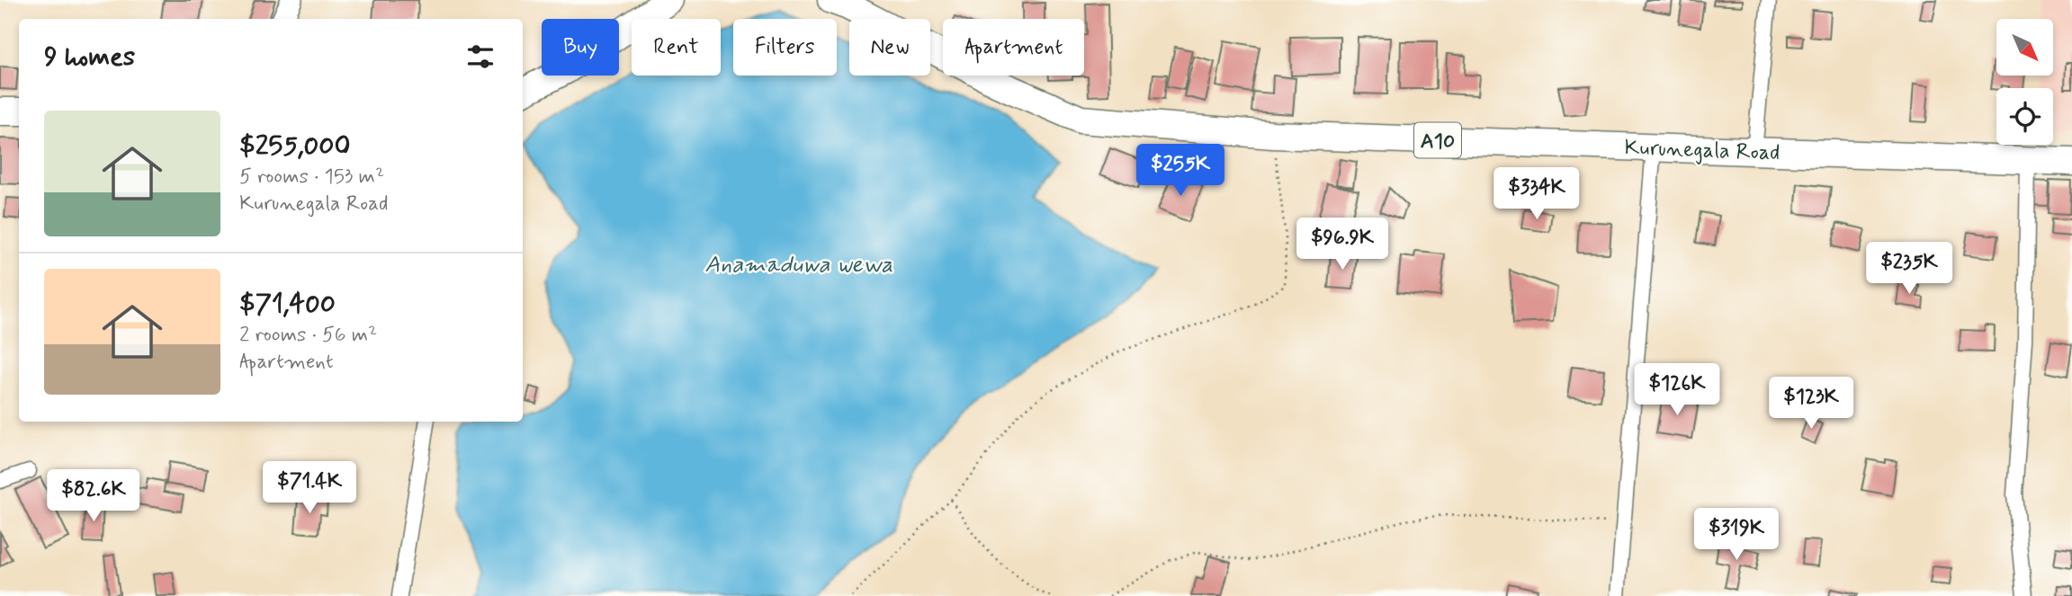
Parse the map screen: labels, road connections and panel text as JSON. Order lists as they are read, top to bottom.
{
  "streets": {
    "highway": ["A10", "Kurunegala Road"]
  },
  "water": ["Anamaduwa wewa"],
  "north": "bottom right",
  "page": {
    "chip": [
      "Buy",
      "Rent",
      "Filters",
      "New",
      "Apartment"
    ],
    "heading": "9 homes",
    "list": [
      {
        "name": "$255,000",
        "note": "5 rooms · 153 m² · Kurunegala Road"
      },
      {
        "name": "$71,400",
        "note": "2 rooms · 56 m² · Apartment"
      }
    ],
    "price": [
      "$255K",
      "$334K",
      "$96.9K",
      "$235K",
      "$126K",
      "$123K",
      "$71.4K",
      "$82.6K",
      "$319K"
    ]
  }
}
